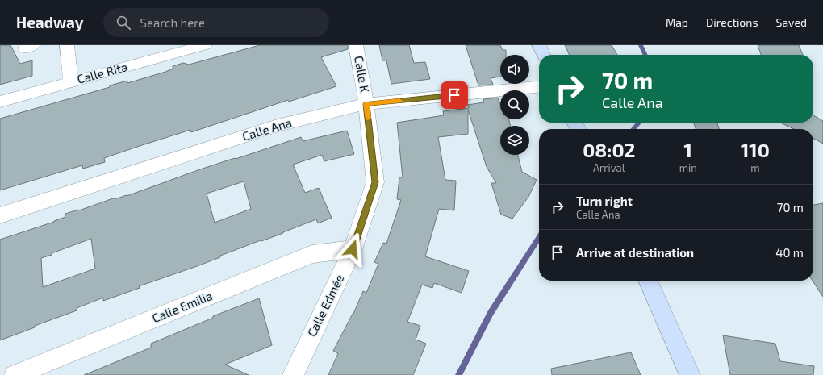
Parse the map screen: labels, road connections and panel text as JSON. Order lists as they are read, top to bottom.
{
  "streets": {
    "street": [
      "Calle Rita",
      "Calle K",
      "Calle Ana",
      "Calle Edmée",
      "Calle Emilia"
    ]
  },
  "crossings": [
    ["Calle K", "Calle Ana"],
    ["Calle K", "Calle Edmée"],
    ["Calle Ana", "Calle Edmée"],
    ["Calle Edmée", "Calle Emilia"]
  ],
  "page": {
    "header": "Headway",
    "search": "Search here",
    "nav": ["Map", "Directions", "Saved"],
    "turn": ["70 m", "Calle Ana"],
    "eta": [
      "08:02",
      "Arrival",
      "1",
      "min",
      "110",
      "m"
    ],
    "list": [
      {
        "name": "Turn right",
        "note": "Calle Ana",
        "value": "70 m"
      },
      {
        "name": "Arrive at destination",
        "value": "40 m"
      }
    ]
  }
}
